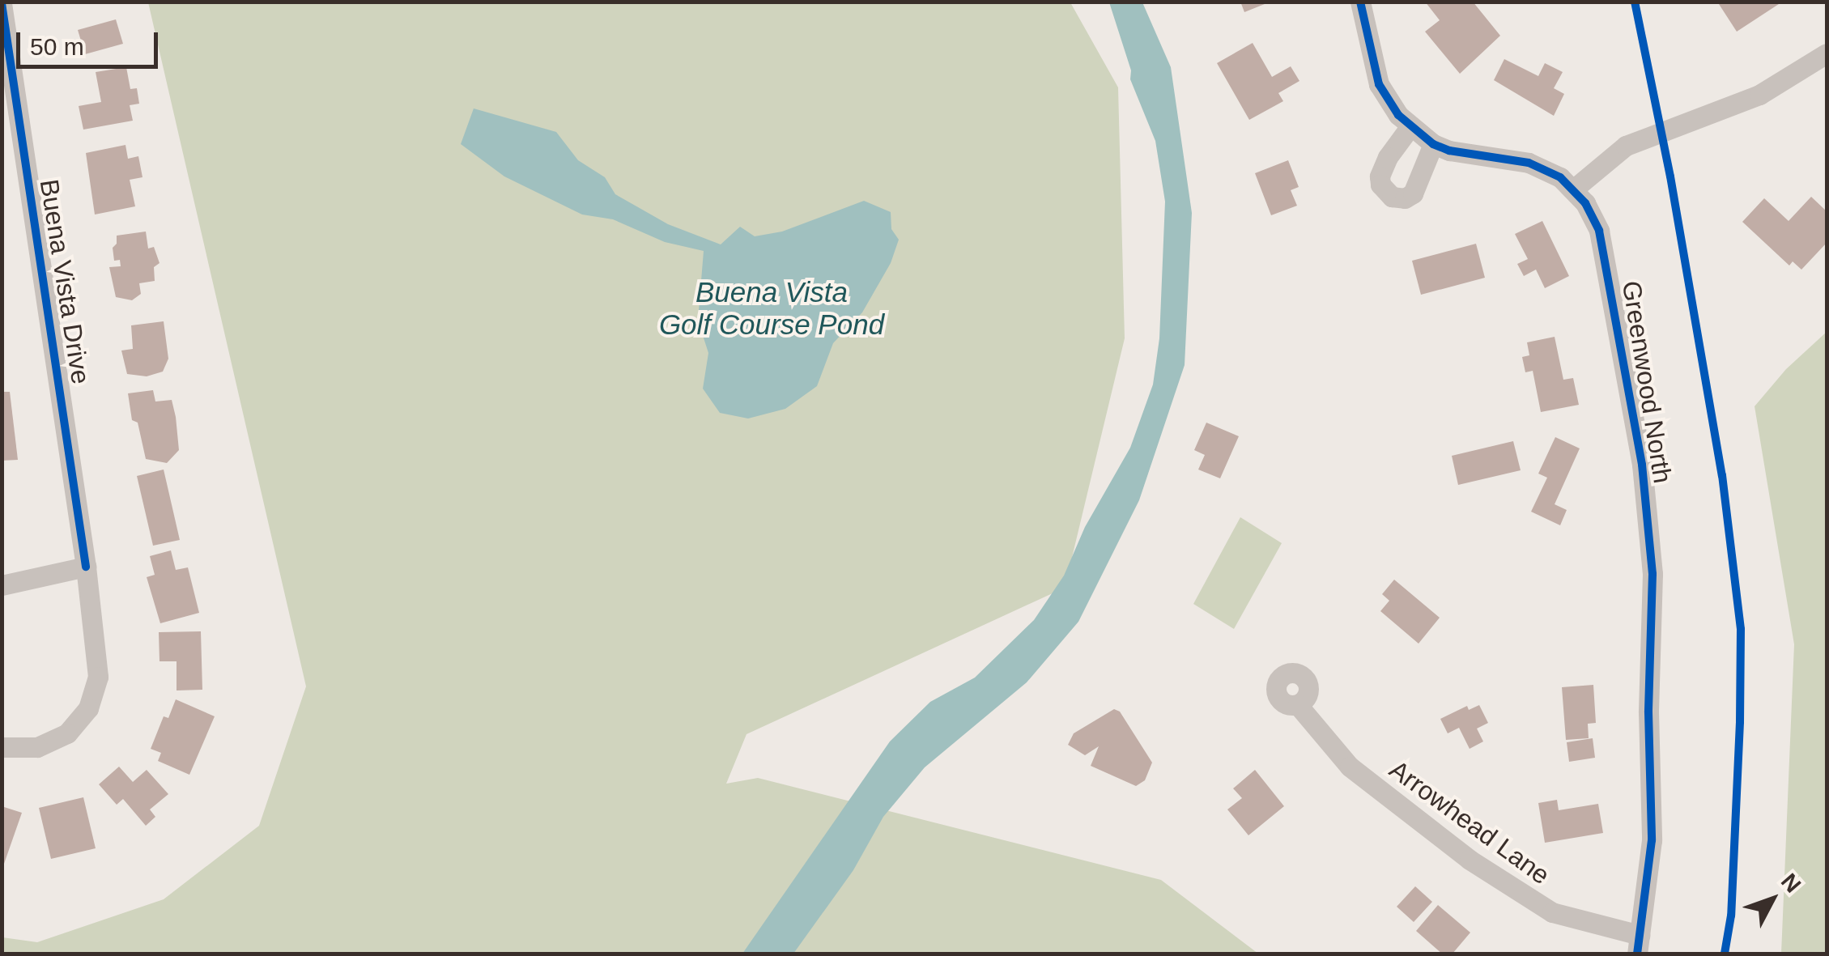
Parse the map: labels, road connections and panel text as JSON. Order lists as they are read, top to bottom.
{
  "streets": {
    "street": ["Buena Vista Drive", "Greenwood North", "Arrowhead Lane"]
  },
  "crossings": [
    ["Greenwood North", "Arrowhead Lane"]
  ],
  "water": ["Buena Vista Golf Course Pond"],
  "scale_bar": "50 m",
  "north": "top right"
}
